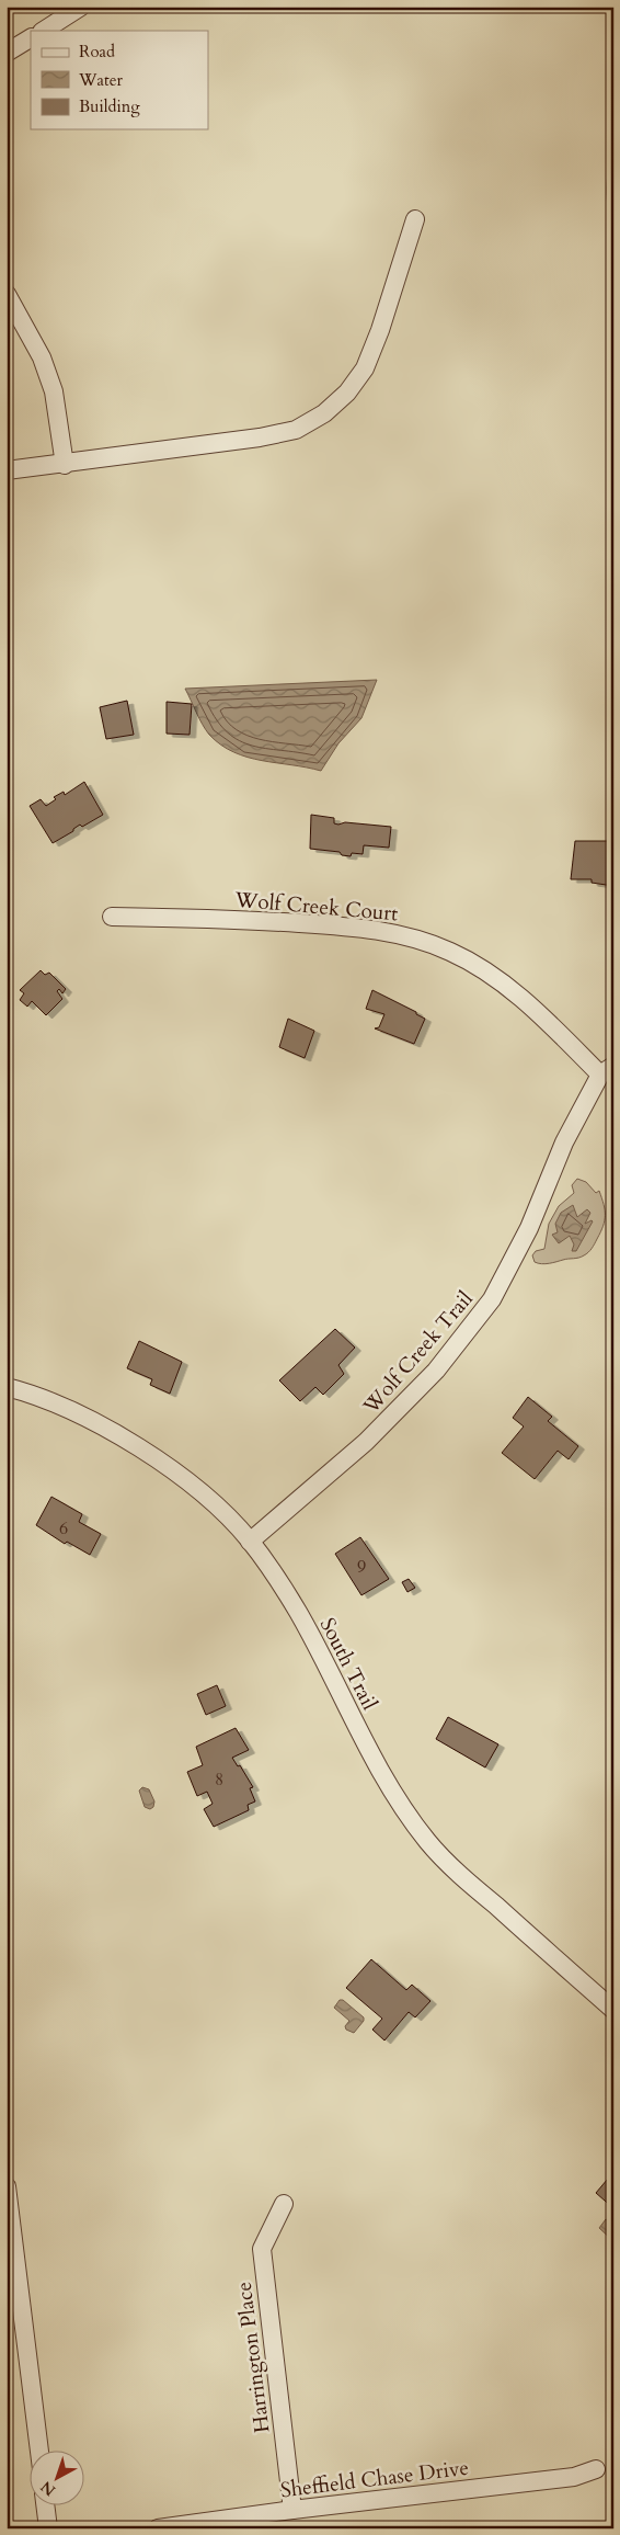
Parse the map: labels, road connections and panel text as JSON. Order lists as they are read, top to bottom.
{
  "streets": {
    "street": [
      "Wolf Creek Court",
      "Wolf Creek Trail",
      "South Trail",
      "Harrington Place",
      "Sheffield Chase Drive"
    ]
  },
  "crossings": [
    ["Wolf Creek Court", "Wolf Creek Trail"],
    ["Wolf Creek Trail", "South Trail"],
    ["Harrington Place", "Sheffield Chase Drive"]
  ],
  "house_numbers": ["6", "9", "8"],
  "legend": ["Road", "Water", "Building"],
  "north": "bottom left"
}
